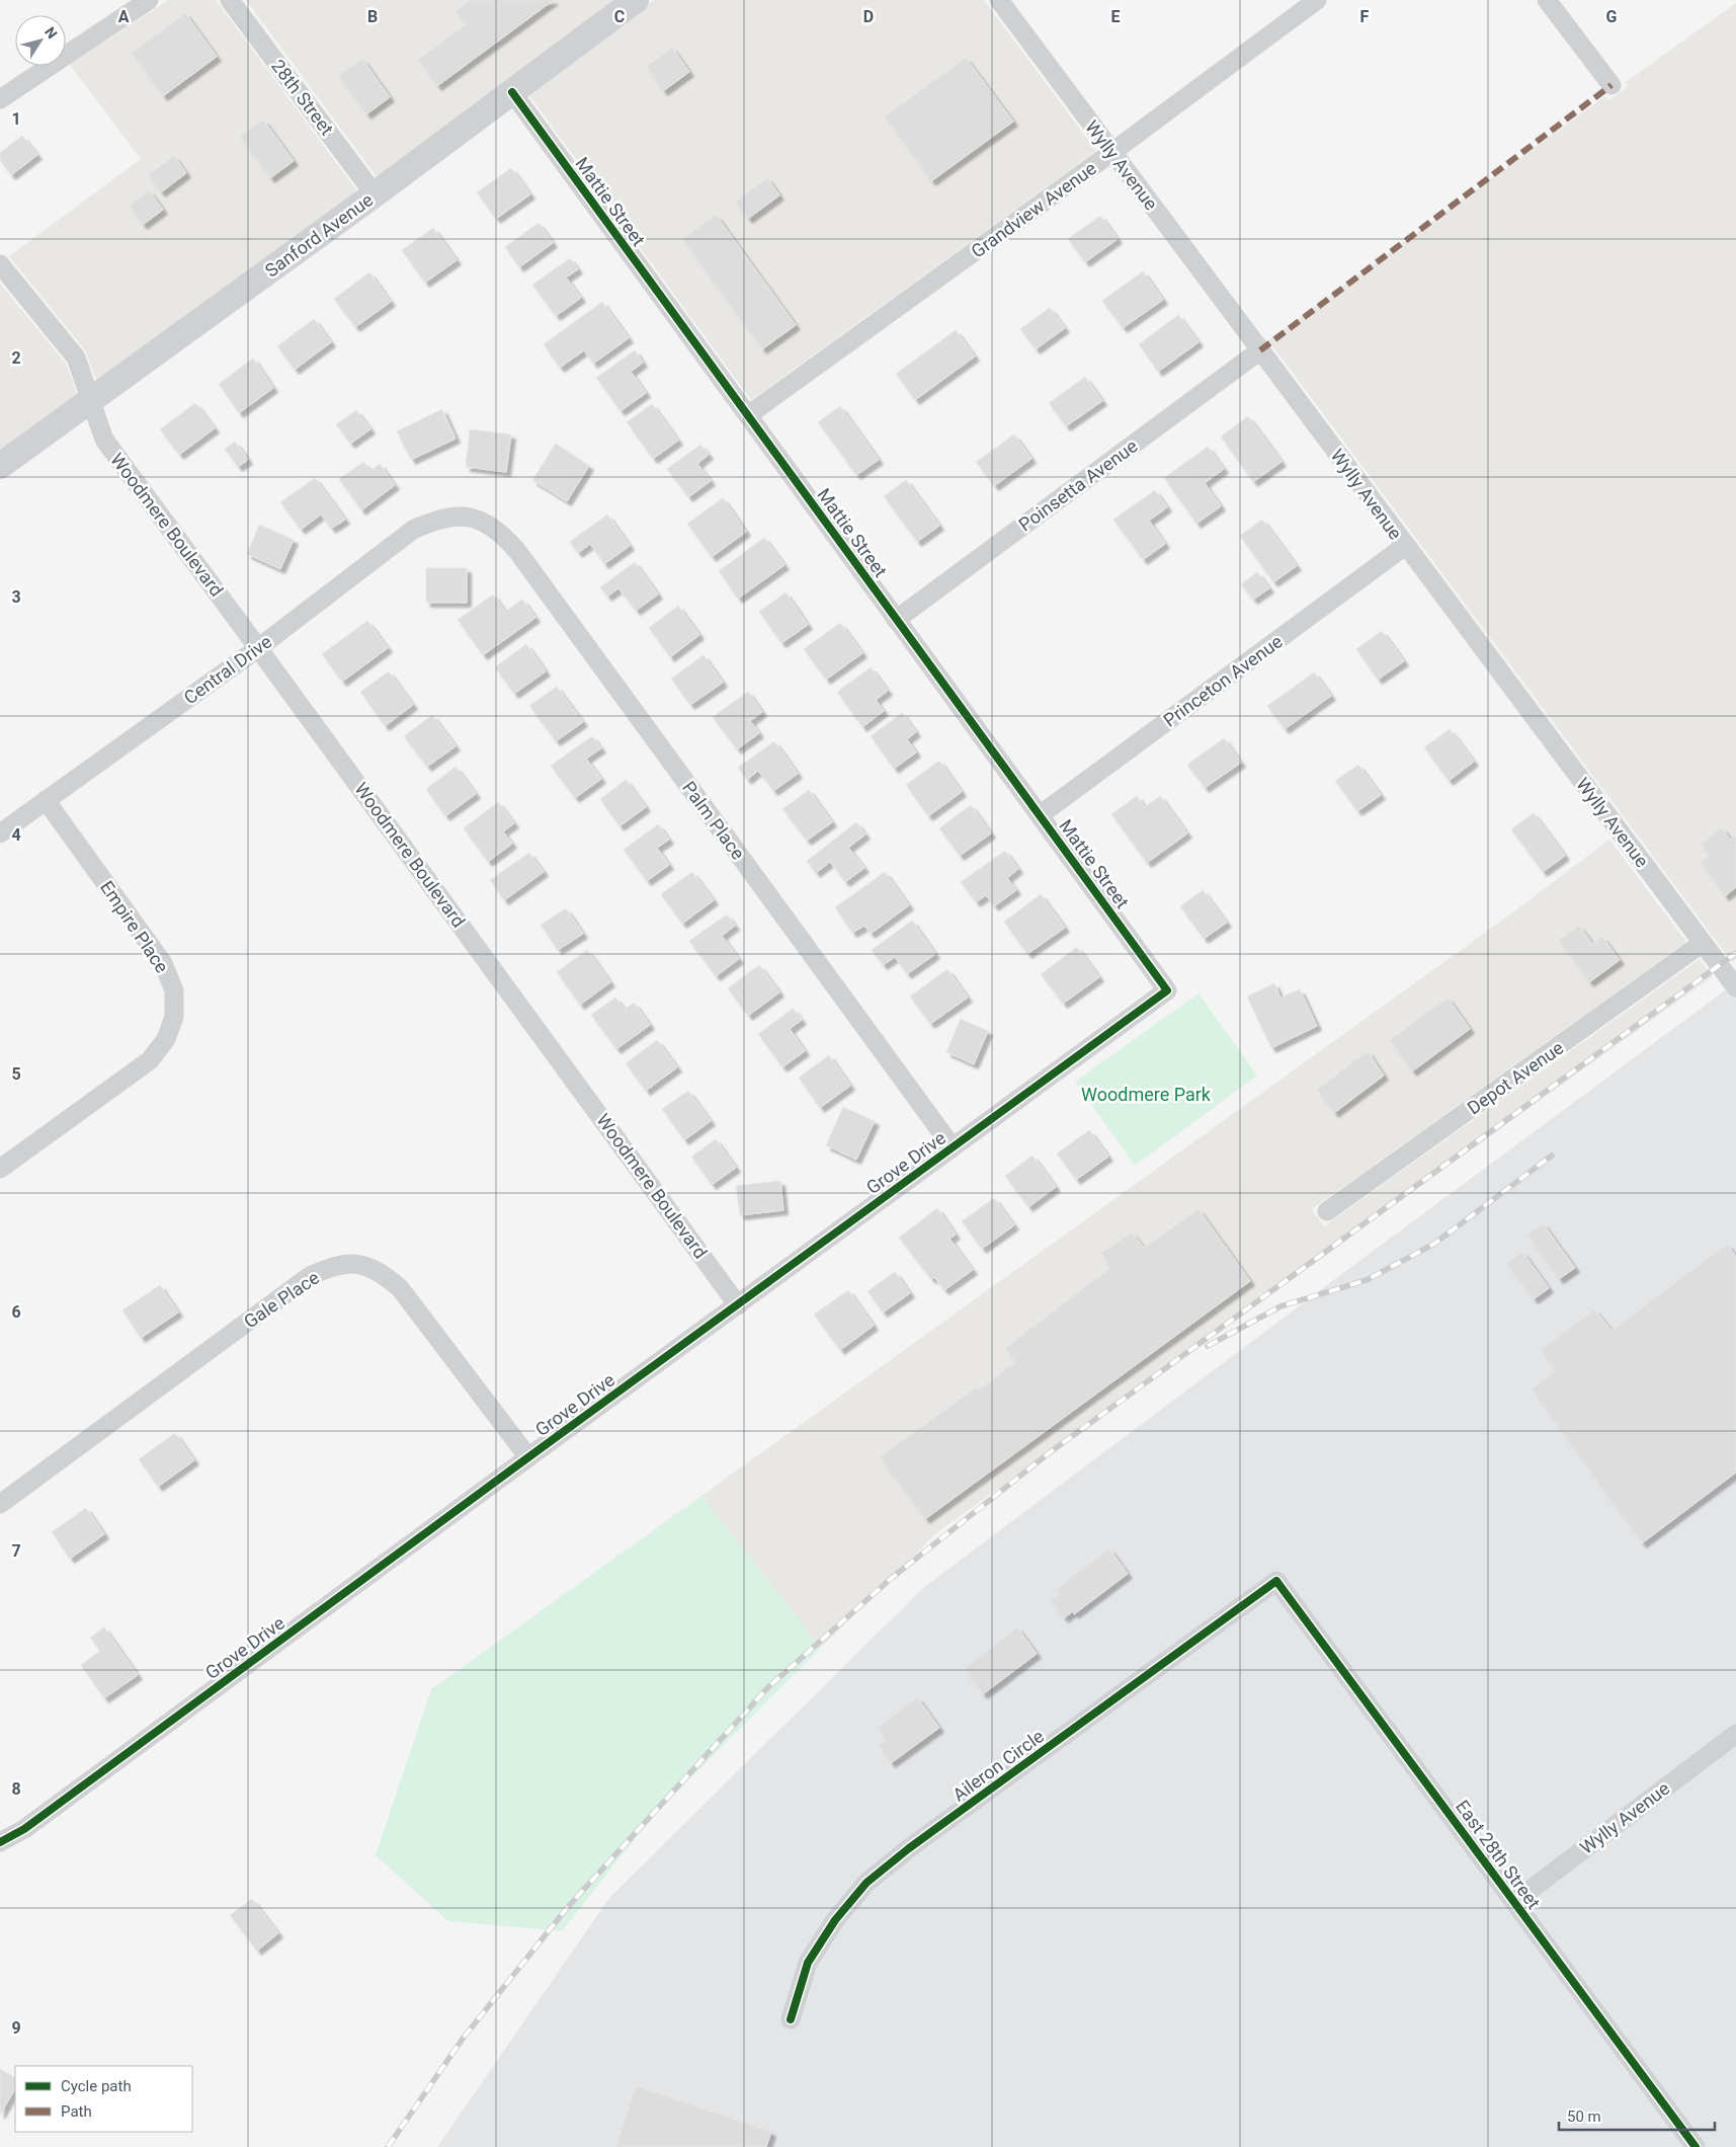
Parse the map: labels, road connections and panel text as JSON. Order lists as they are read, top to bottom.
{
  "streets": {
    "main road": ["Sanford Avenue"],
    "street": [
      "28th Street",
      "Wylly Avenue",
      "Mattie Street",
      "Grandview Avenue",
      "Poinsetta Avenue",
      "Woodmere Boulevard",
      "Central Drive",
      "Princeton Avenue",
      "Palm Place",
      "Empire Place",
      "Depot Avenue",
      "Grove Drive",
      "Gale Place",
      "Aileron Circle",
      "East 28th Street"
    ]
  },
  "crossings": [
    ["28th Street", "Sanford Avenue"],
    ["Wylly Avenue", "Grandview Avenue"],
    ["Wylly Avenue", "Poinsetta Avenue"],
    ["Wylly Avenue", "Princeton Avenue"],
    ["Wylly Avenue", "Depot Avenue"],
    ["Wylly Avenue", "East 28th Street"],
    ["Mattie Street", "Grandview Avenue"],
    ["Mattie Street", "Sanford Avenue"],
    ["Mattie Street", "Poinsetta Avenue"],
    ["Mattie Street", "Princeton Avenue"],
    ["Mattie Street", "Grove Drive"],
    ["Sanford Avenue", "Woodmere Boulevard"],
    ["Woodmere Boulevard", "Central Drive"],
    ["Woodmere Boulevard", "Grove Drive"],
    ["Central Drive", "Palm Place"],
    ["Central Drive", "Empire Place"],
    ["Palm Place", "Grove Drive"],
    ["Grove Drive", "Gale Place"],
    ["Aileron Circle", "East 28th Street"]
  ],
  "parks": ["Woodmere Park"],
  "legend": ["Cycle path", "Path"],
  "scale_bar": "50 m",
  "north": "top right",
  "grid": {
    "columns": [
      "A",
      "B",
      "C",
      "D",
      "E",
      "F",
      "G"
    ],
    "rows": [
      "1",
      "2",
      "3",
      "4",
      "5",
      "6",
      "7",
      "8",
      "9"
    ]
  }
}
